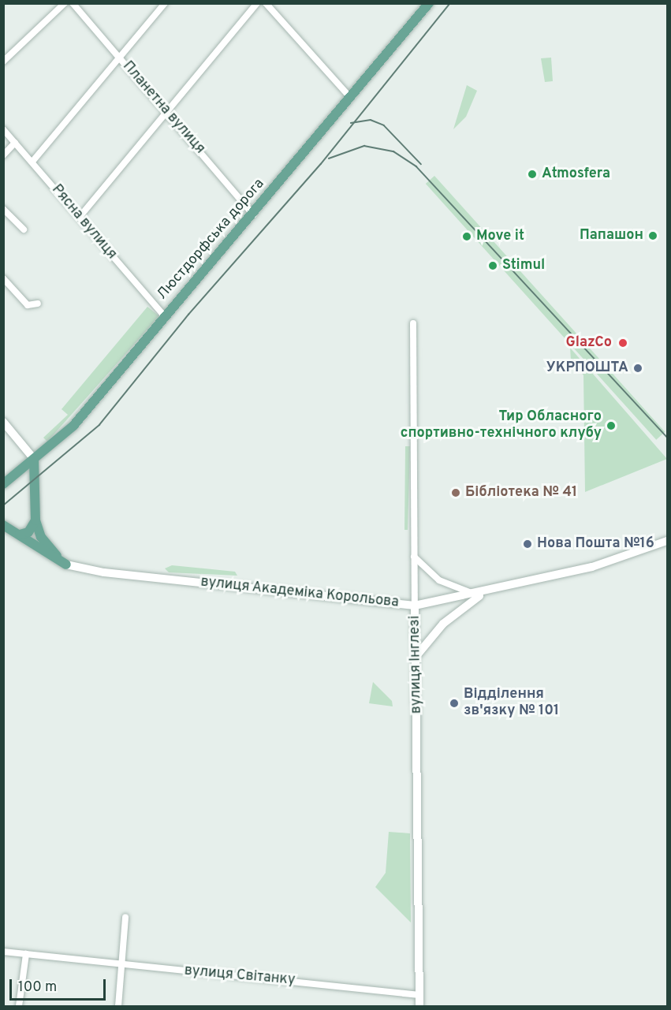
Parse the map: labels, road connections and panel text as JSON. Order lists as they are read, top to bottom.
{
  "streets": {
    "main road": ["Люстдорфська дорога", "вулиця Академіка Корольова", "вулиця Інглезі"],
    "street": ["Планетна вулиця", "Рясна вулиця", "вулиця Світанку"]
  },
  "crossings": [
    ["Планетна вулиця", "Люстдорфська дорога"],
    ["Рясна вулиця", "Люстдорфська дорога"],
    ["вулиця Академіка Корольова", "вулиця Інглезі"],
    ["вулиця Інглезі", "вулиця Світанку"]
  ],
  "places": [
    "Atmosfera",
    "Папашон",
    "Move it",
    "Stimul",
    "GlazCo",
    "УКРПОШТА",
    "Тир Обласного спортивно-технічного клубу",
    "Бібліотека № 41",
    "Нова Пошта №16",
    "Відділення зв'язку № 101"
  ],
  "scale_bar": "100 m"
}
